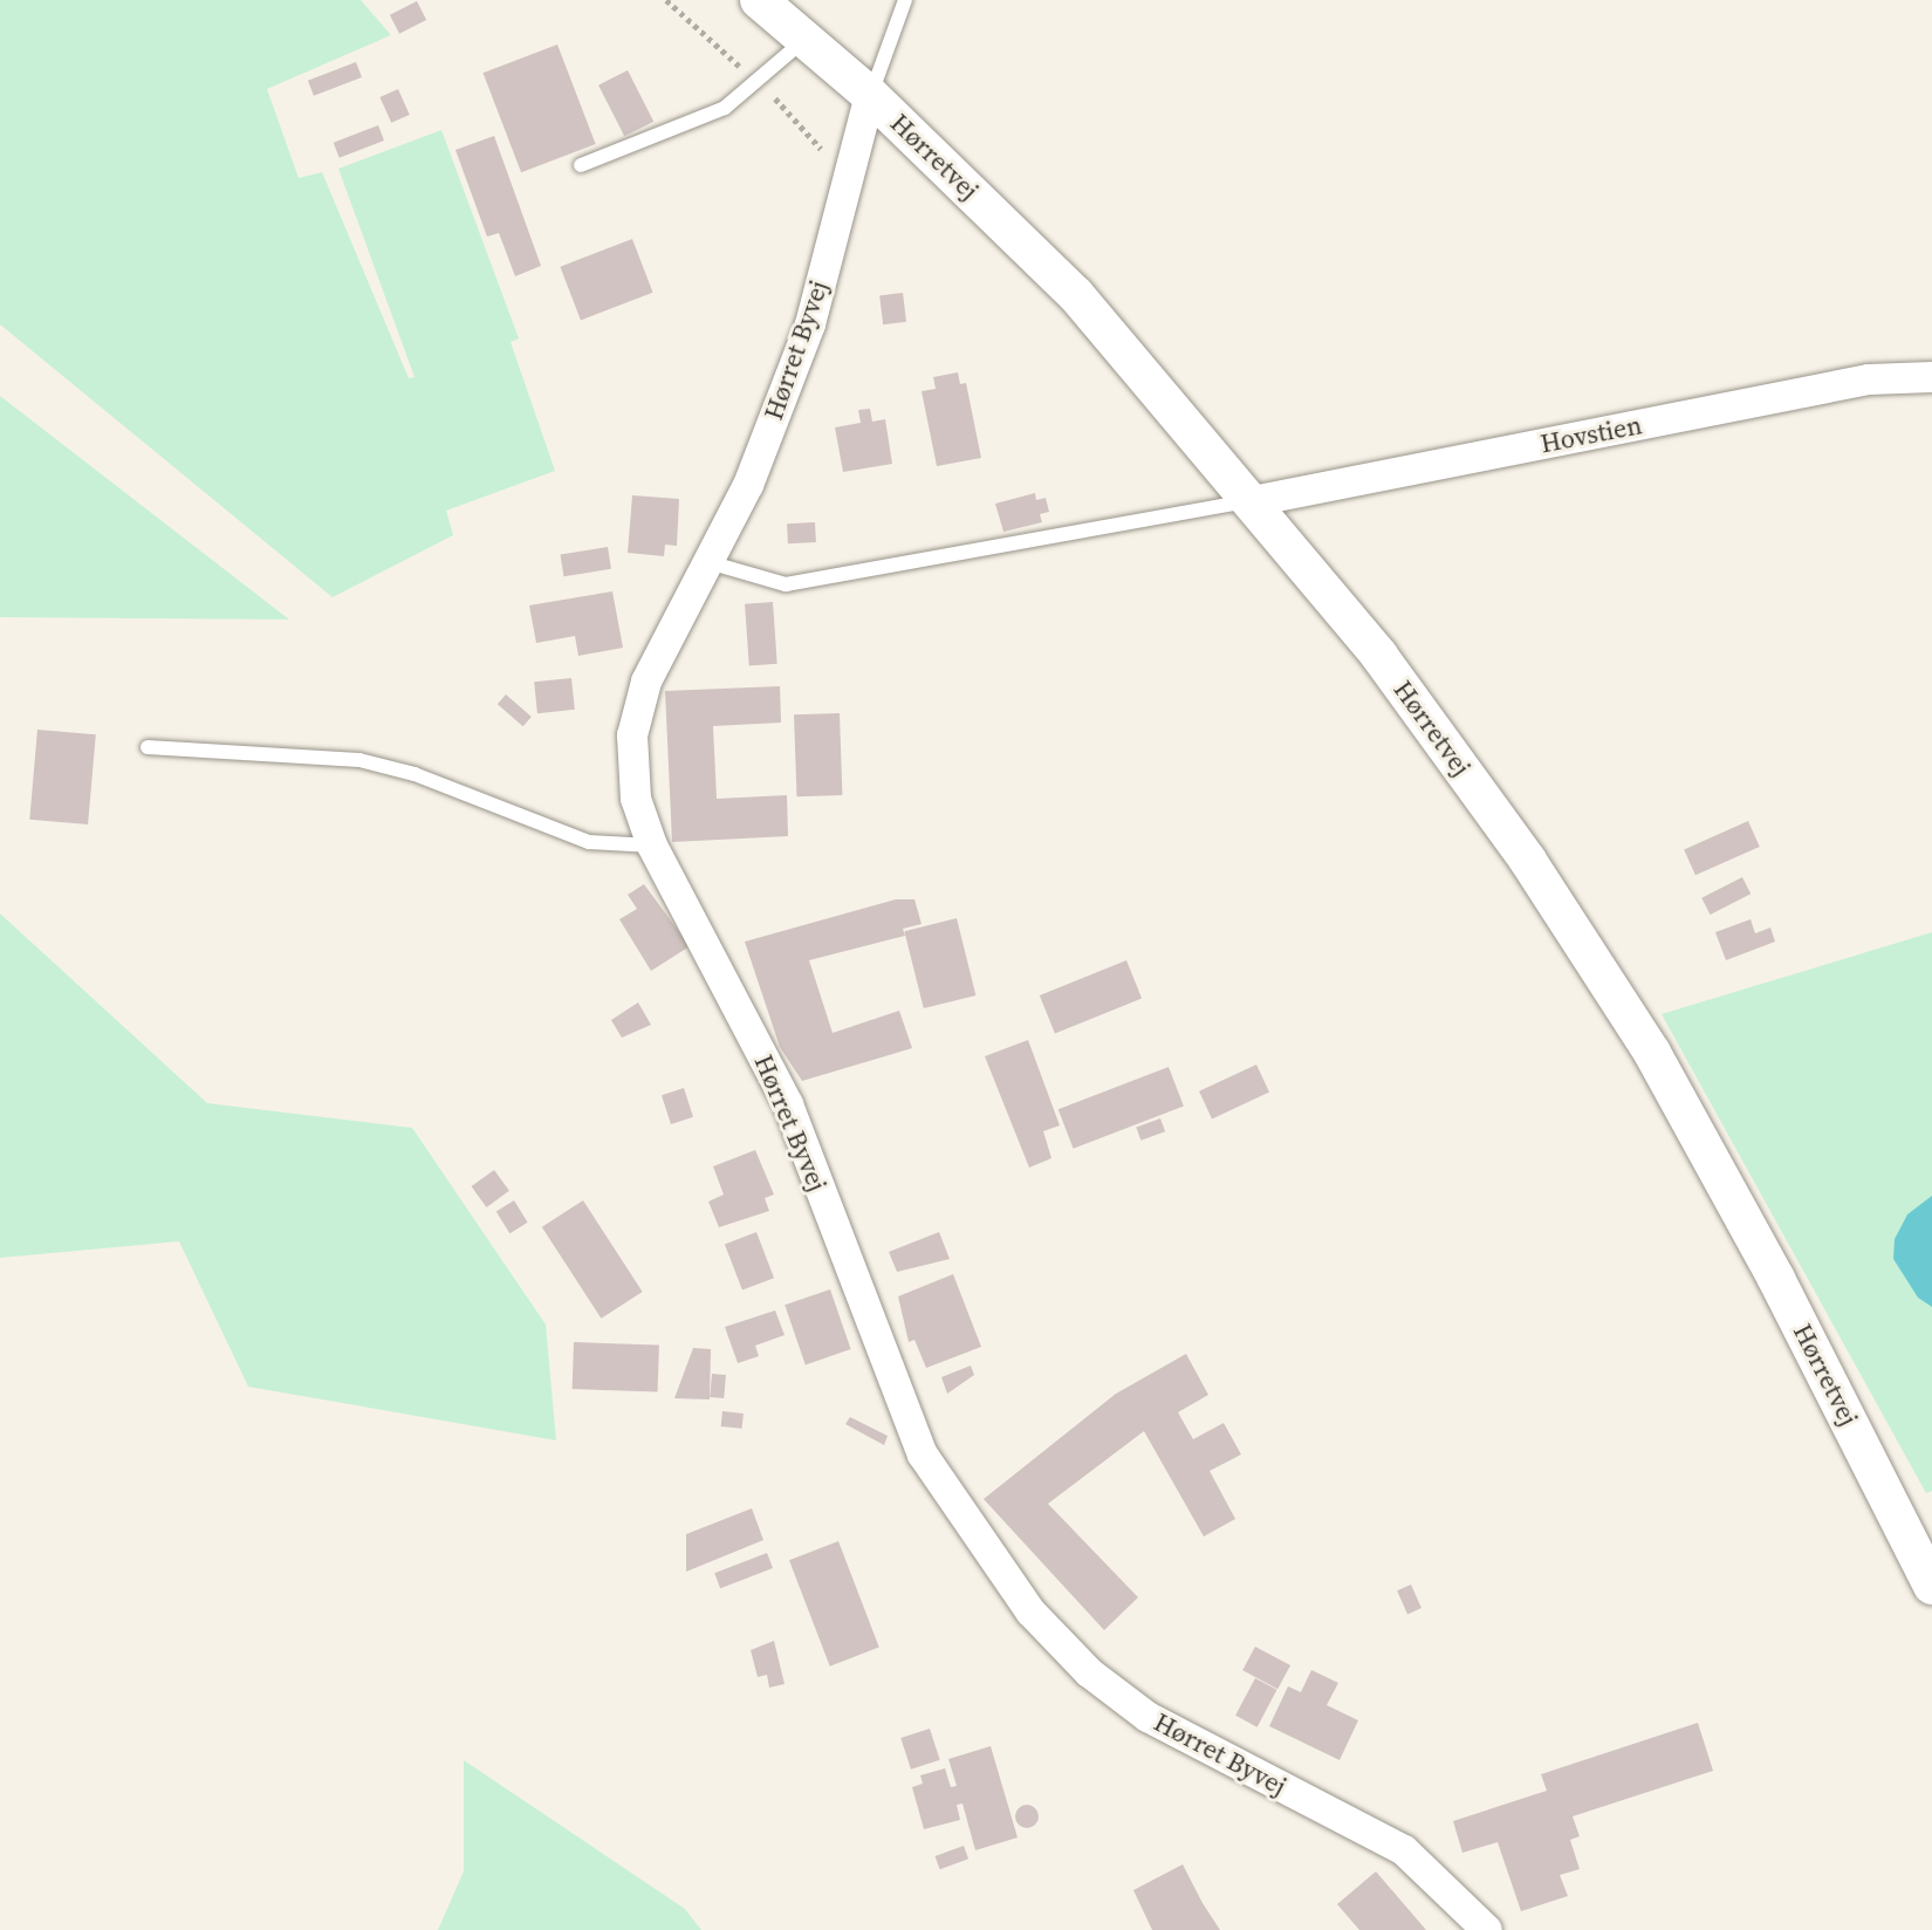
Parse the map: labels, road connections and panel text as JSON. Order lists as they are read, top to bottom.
{
  "streets": {
    "street": ["Hørretvej", "Hørret Byvej", "Hovstien"]
  },
  "crossings": [
    ["Hørretvej", "Hørret Byvej"],
    ["Hørretvej", "Hovstien"]
  ]
}
